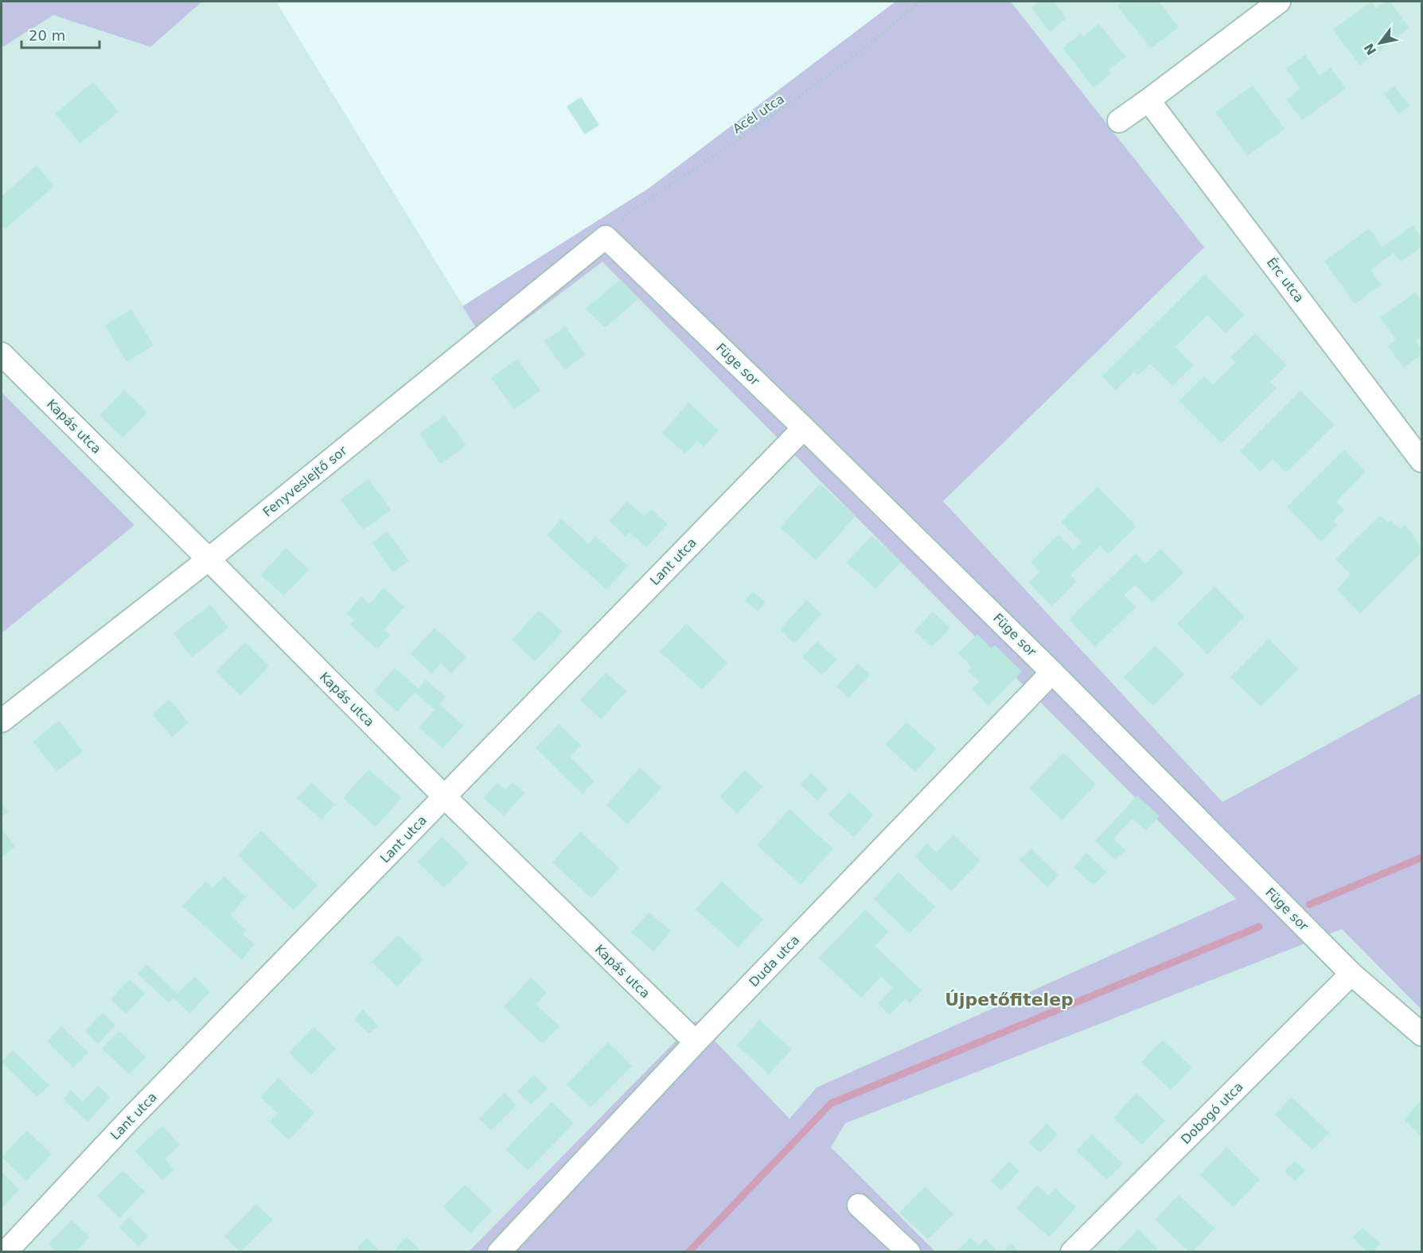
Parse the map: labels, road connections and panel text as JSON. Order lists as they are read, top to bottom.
{
  "streets": {
    "street": [
      "Érc utca",
      "Füge sor",
      "Kapás utca",
      "Fenyveslejtő sor",
      "Lant utca",
      "Duda utca",
      "Dobogó utca"
    ],
    "path": ["Acél utca"]
  },
  "crossings": [
    ["Acél utca", "Füge sor"],
    ["Acél utca", "Fenyveslejtő sor"],
    ["Füge sor", "Fenyveslejtő sor"],
    ["Füge sor", "Lant utca"],
    ["Füge sor", "Duda utca"],
    ["Füge sor", "Dobogó utca"],
    ["Kapás utca", "Fenyveslejtő sor"],
    ["Kapás utca", "Lant utca"],
    ["Kapás utca", "Duda utca"]
  ],
  "districts": ["Újpetőfitelep"],
  "scale_bar": "20 m",
  "north": "bottom left"
}
